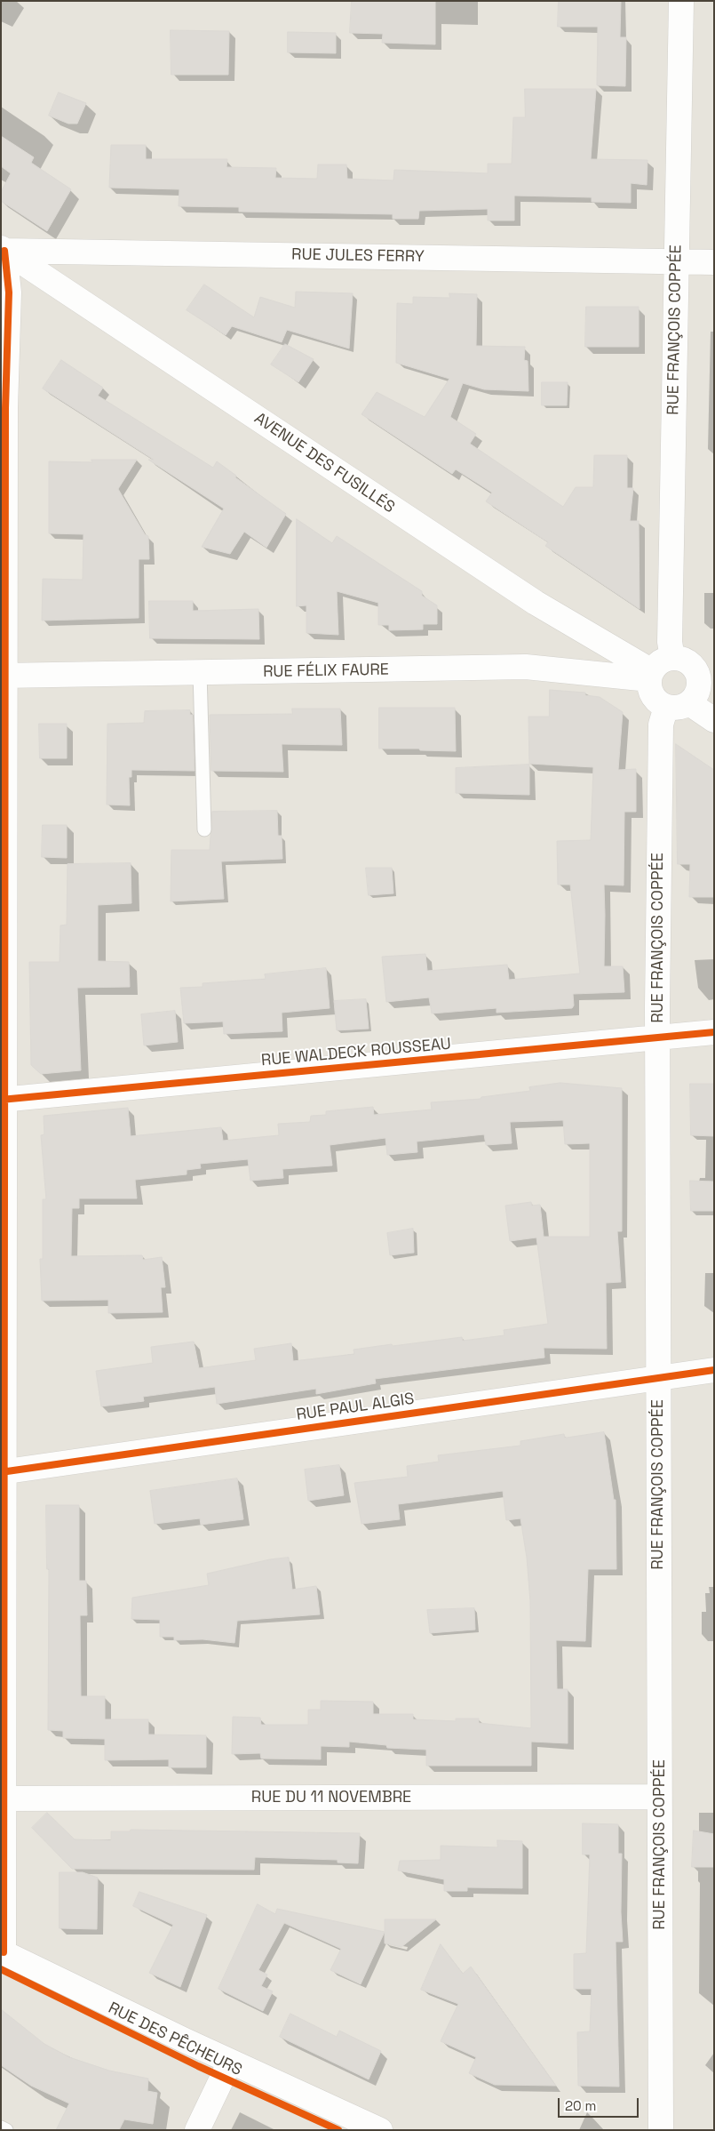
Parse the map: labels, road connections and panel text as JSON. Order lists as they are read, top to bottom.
{
  "streets": {
    "street": [
      "RUE JULES FERRY",
      "RUE FRANÇOIS COPPÉE",
      "AVENUE DES FUSILLÉS",
      "RUE FÉLIX FAURE",
      "RUE WALDECK ROUSSEAU",
      "RUE PAUL ALGIS",
      "RUE DU 11 NOVEMBRE",
      "RUE DES PÊCHEURS"
    ]
  },
  "crossings": [
    ["RUE JULES FERRY", "RUE FRANÇOIS COPPÉE"],
    ["RUE JULES FERRY", "AVENUE DES FUSILLÉS"],
    ["RUE FRANÇOIS COPPÉE", "AVENUE DES FUSILLÉS"],
    ["RUE FRANÇOIS COPPÉE", "RUE FÉLIX FAURE"],
    ["RUE FRANÇOIS COPPÉE", "RUE WALDECK ROUSSEAU"],
    ["RUE FRANÇOIS COPPÉE", "RUE PAUL ALGIS"],
    ["RUE FRANÇOIS COPPÉE", "RUE DU 11 NOVEMBRE"],
    ["AVENUE DES FUSILLÉS", "RUE FÉLIX FAURE"]
  ],
  "scale_bar": "20 m"
}
